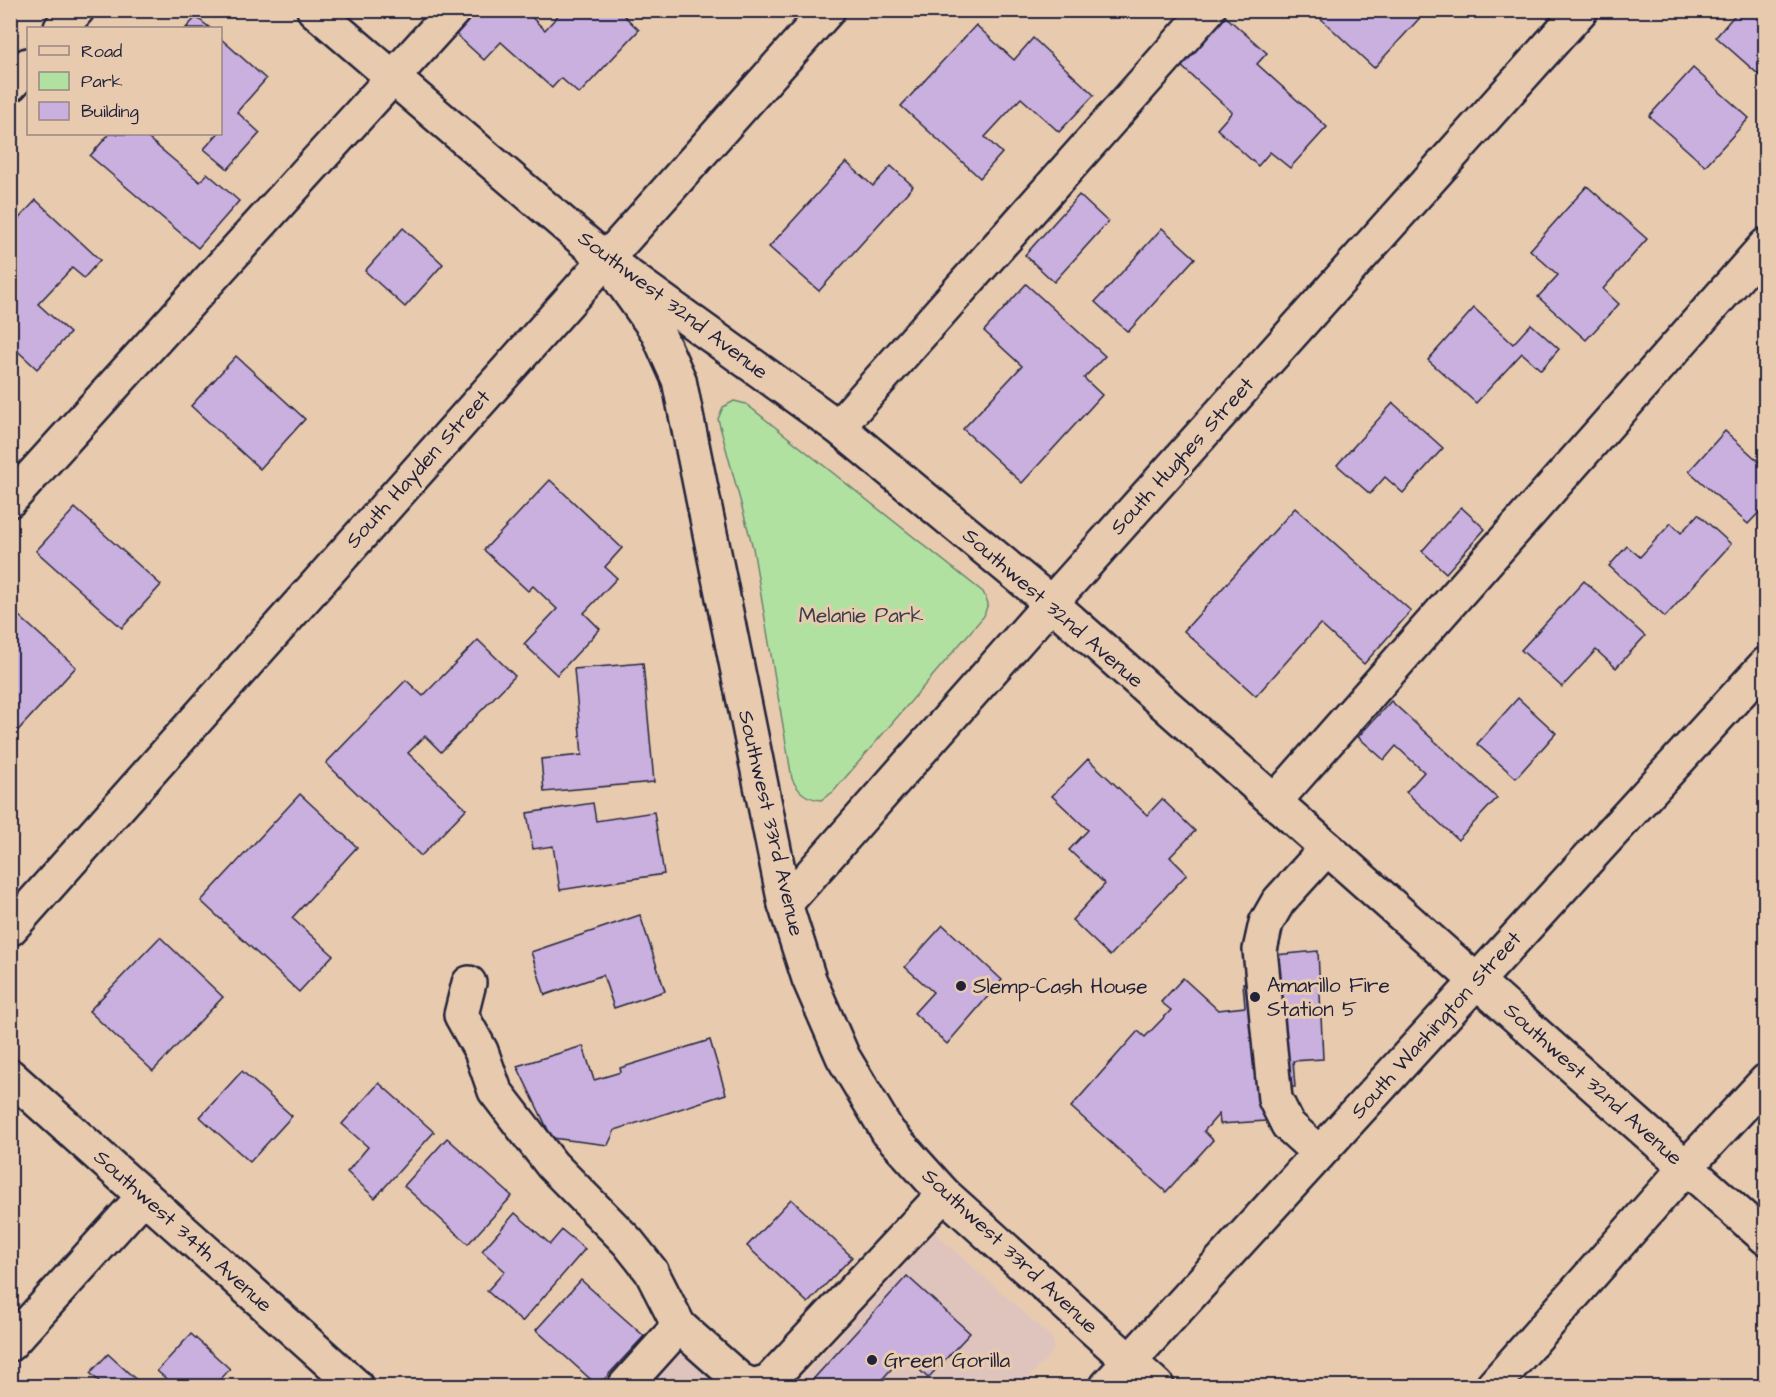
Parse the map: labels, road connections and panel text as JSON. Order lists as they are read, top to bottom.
{
  "streets": {
    "street": [
      "Southwest 32nd Avenue",
      "South Hughes Street",
      "South Hayden Street",
      "Southwest 33rd Avenue",
      "South Washington Street",
      "Southwest 34th Avenue"
    ]
  },
  "crossings": [
    ["Southwest 32nd Avenue", "South Hughes Street"],
    ["Southwest 32nd Avenue", "South Hayden Street"],
    ["Southwest 32nd Avenue", "Southwest 33rd Avenue"],
    ["Southwest 32nd Avenue", "South Washington Street"],
    ["South Hughes Street", "Southwest 33rd Avenue"],
    ["South Hayden Street", "Southwest 33rd Avenue"],
    ["Southwest 33rd Avenue", "South Washington Street"]
  ],
  "parks": ["Melanie Park"],
  "places": ["Slemp-Cash House", "Amarillo Fire Station 5", "Green Gorilla"],
  "legend": ["Road", "Park", "Building"]
}
